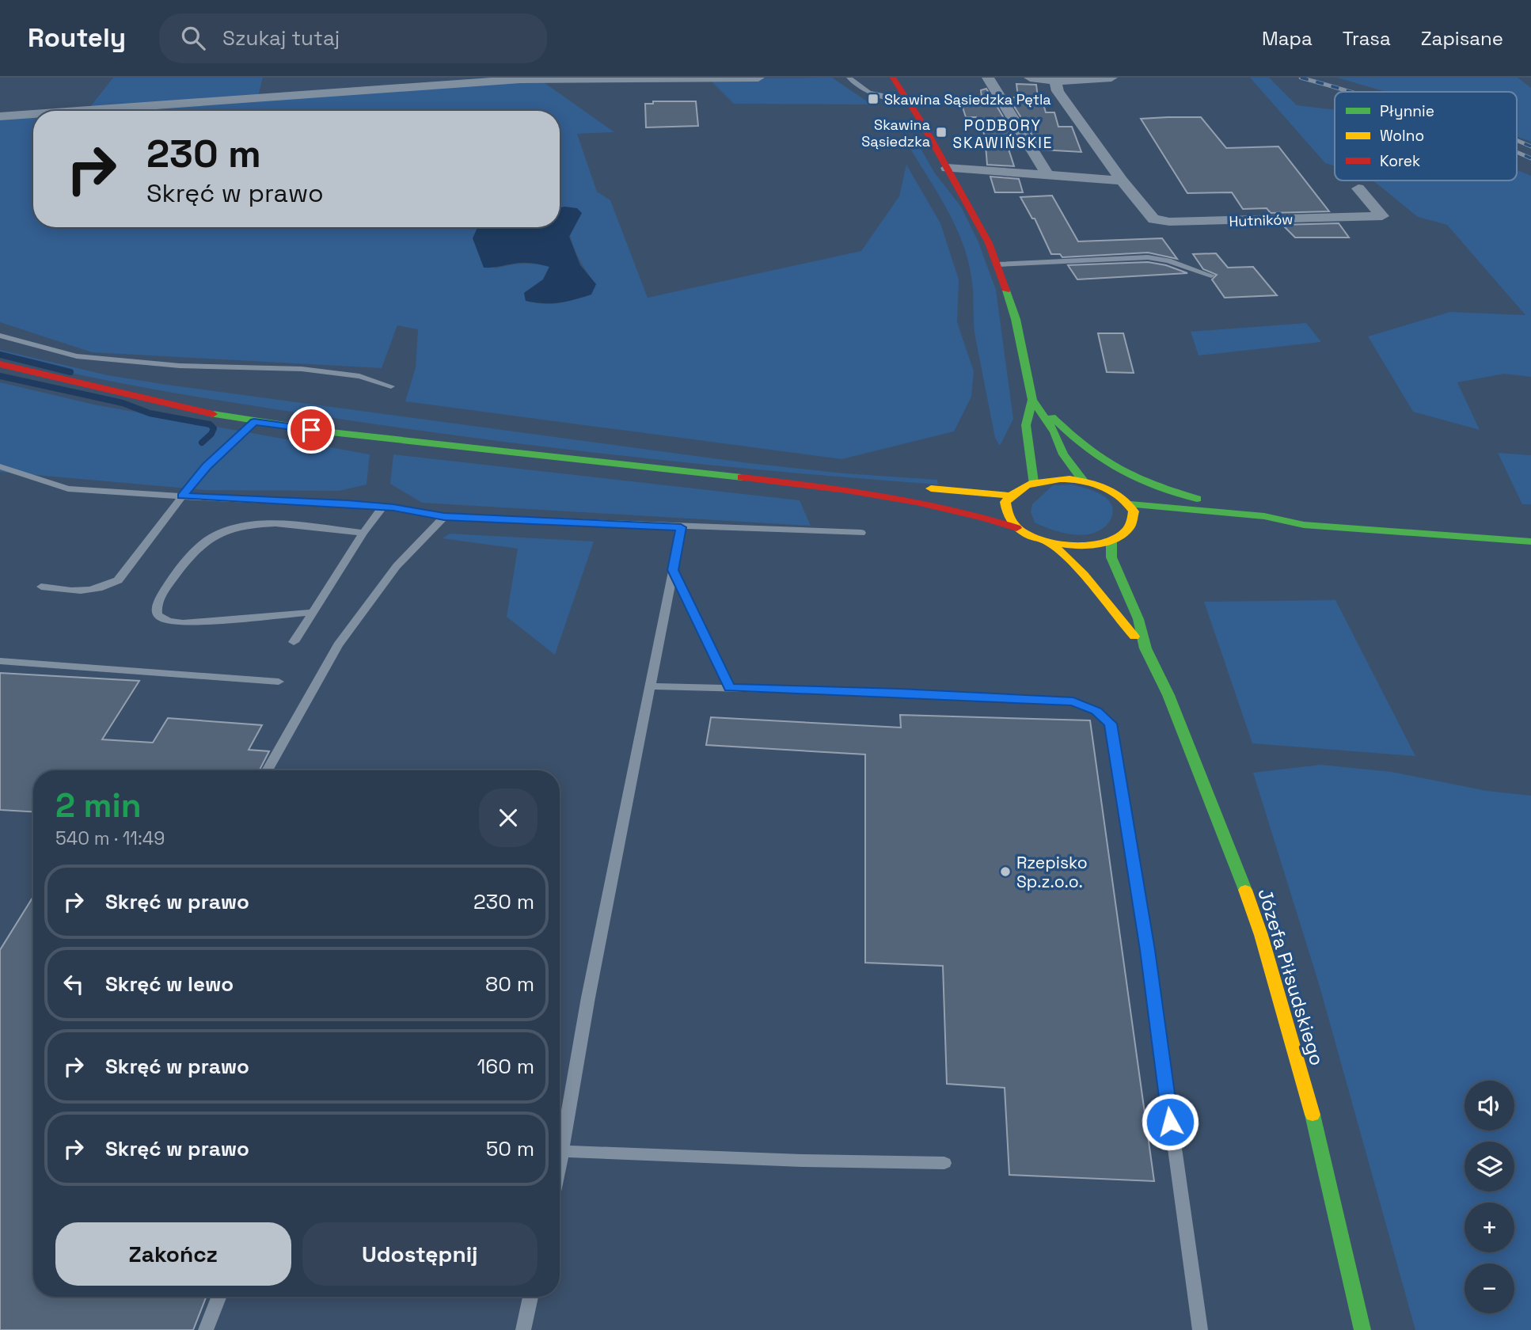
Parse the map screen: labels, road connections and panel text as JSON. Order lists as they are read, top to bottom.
{
  "streets": {
    "main road": ["Józefa Piłsudskiego"],
    "street": ["Hutników"]
  },
  "districts": ["PODBORY SKAWIŃSKIE"],
  "places": {
    "transit": ["Skawina Sąsiedzka Pętla", "Skawina Sąsiedzka"],
    "other": ["Rzepisko Sp.z.o.o."]
  },
  "legend": ["Płynnie", "Wolno", "Korek"],
  "page": {
    "header": "Routely",
    "search": "Szukaj tutaj",
    "nav": ["Mapa", "Trasa", "Zapisane"],
    "turn": ["230 m", "Skręć w prawo"],
    "heading": ["2 min", "540 m · 11:49"],
    "list": [
      {
        "name": "Skręć w prawo",
        "value": "230 m"
      },
      {
        "name": "Skręć w lewo",
        "value": "80 m"
      },
      {
        "name": "Skręć w prawo",
        "value": "160 m"
      },
      {
        "name": "Skręć w prawo",
        "value": "50 m"
      }
    ],
    "map_buttons": ["+", "−"],
    "buttons": ["Zakończ", "Udostępnij"]
  }
}
